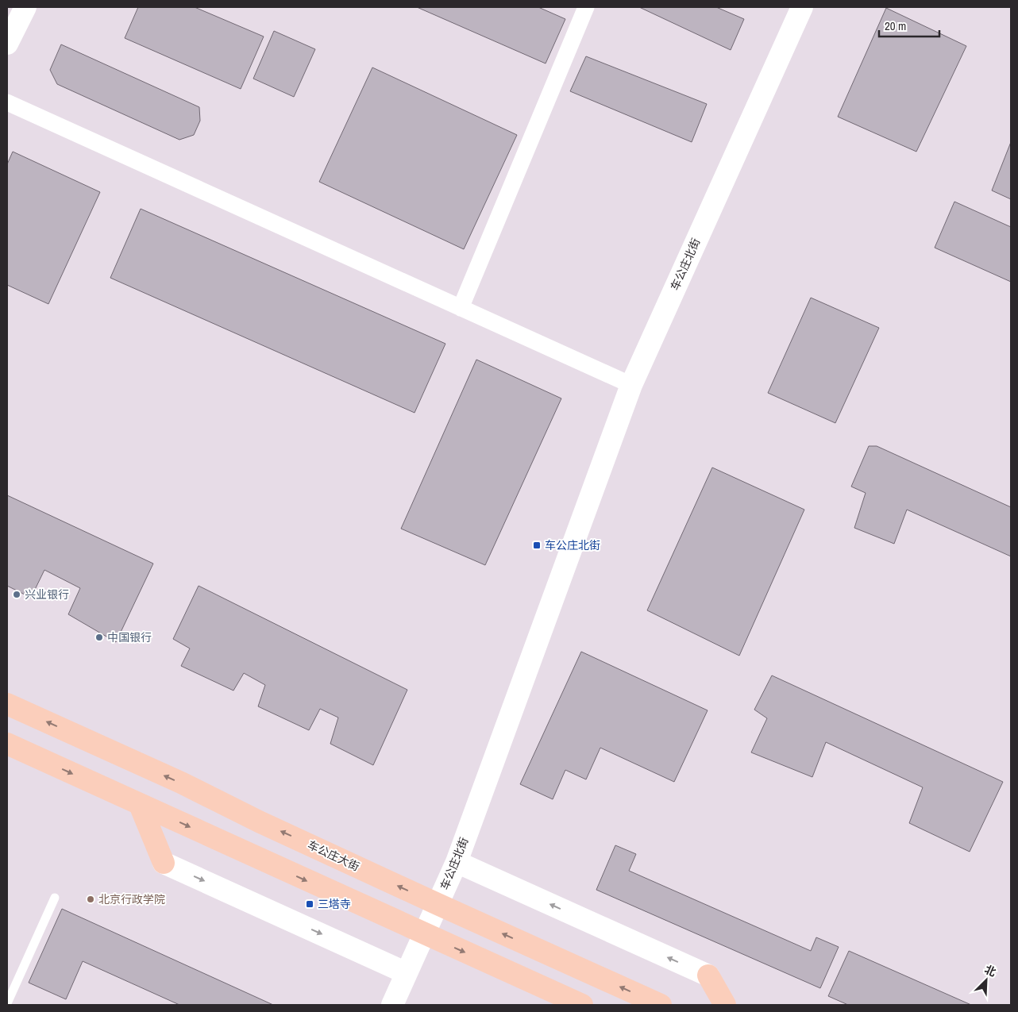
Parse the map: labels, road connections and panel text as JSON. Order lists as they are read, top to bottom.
{
  "streets": {
    "main road": ["车公庄大街"],
    "street": ["车公庄北街"]
  },
  "crossings": [
    ["车公庄北街", "车公庄大街"]
  ],
  "places": {
    "transit": ["车公庄北街", "三塔寺"],
    "other": ["兴业银行", "中国银行", "北京行政学院"]
  },
  "scale_bar": "20 m",
  "north": "top right"
}
